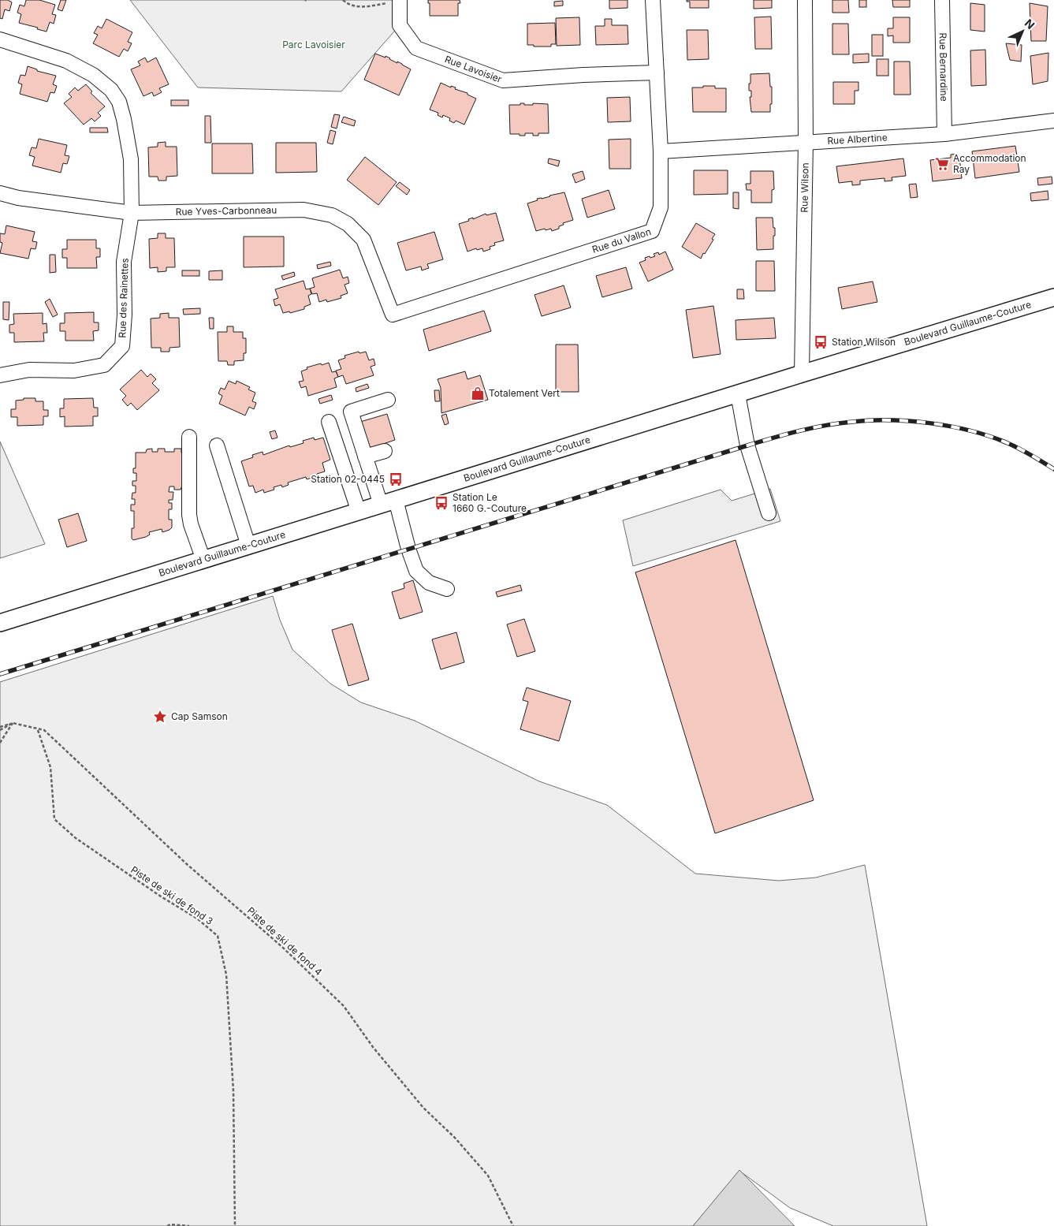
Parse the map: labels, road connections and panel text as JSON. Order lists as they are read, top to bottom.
{
  "streets": {
    "main road": ["Boulevard Guillaume-Couture"],
    "street": [
      "Rue Bernardine",
      "Rue Lavoisier",
      "Rue Albertine",
      "Rue Wilson",
      "Rue Yves-Carbonneau",
      "Rue du Vallon",
      "Rue des Rainettes"
    ],
    "path": ["Piste de ski de fond 3", "Piste de ski de fond 4"]
  },
  "crossings": [
    ["Rue Bernardine", "Rue Albertine"],
    ["Rue Lavoisier", "Rue du Vallon"],
    ["Rue Albertine", "Rue Wilson"],
    ["Rue Albertine", "Rue du Vallon"],
    ["Rue Wilson", "Boulevard Guillaume-Couture"],
    ["Rue Yves-Carbonneau", "Rue du Vallon"],
    ["Rue Yves-Carbonneau", "Rue des Rainettes"],
    ["Piste de ski de fond 3", "Piste de ski de fond 4"]
  ],
  "parks": ["Parc Lavoisier"],
  "places": {
    "supermarket": ["Accommodation Ray"],
    "bus stop": ["Station Wilson", "Station 02-0445", "Station Le 1660 G.-Couture"],
    "shop": ["Totalement Vert"],
    "place": ["Cap Samson"]
  },
  "north": "top right"
}
